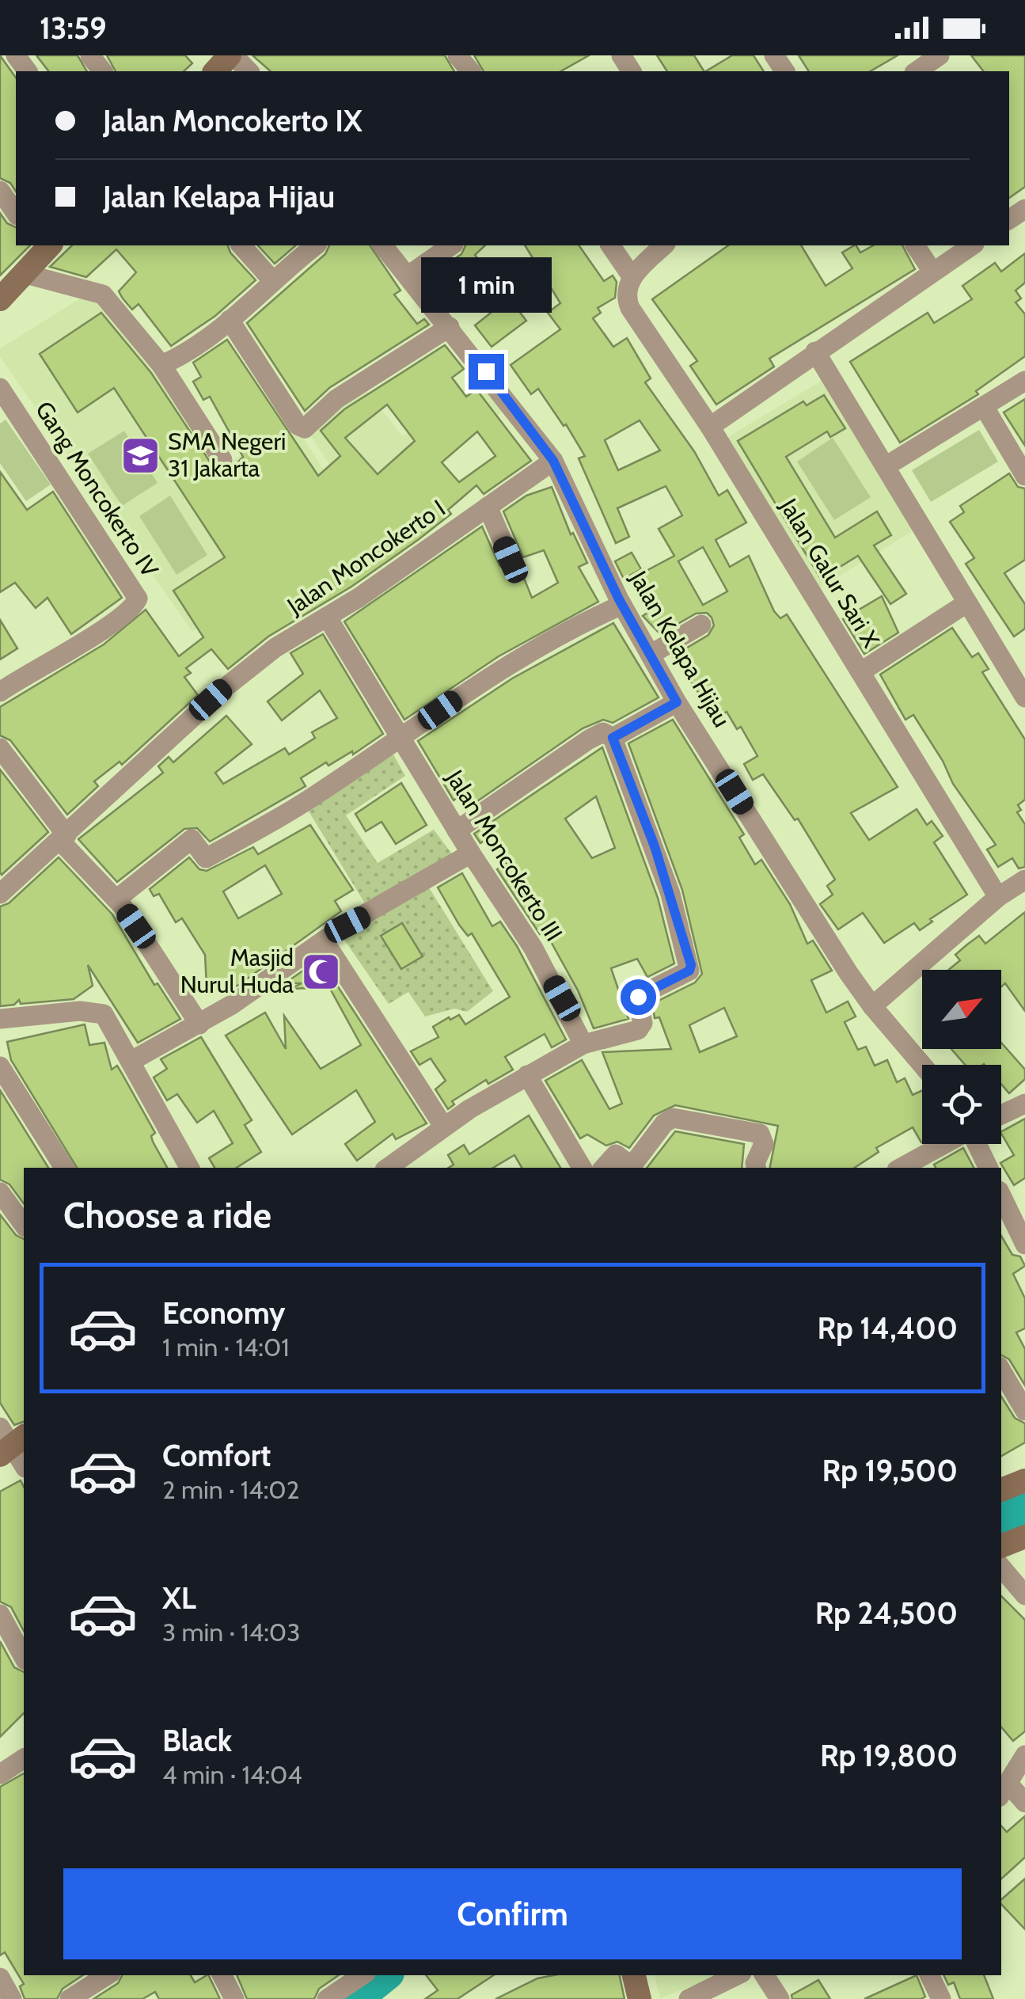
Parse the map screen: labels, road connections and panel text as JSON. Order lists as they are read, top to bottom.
{
  "streets": {
    "street": [
      "Gang Moncokerto IV",
      "Jalan Moncokerto I",
      "Jalan Galur Sari X",
      "Jalan Kelapa Hijau",
      "Jalan Moncokerto III"
    ]
  },
  "crossings": [
    ["Jalan Moncokerto I", "Jalan Kelapa Hijau"],
    ["Jalan Moncokerto I", "Jalan Moncokerto III"]
  ],
  "places": {
    "school or university": ["SMA Negeri 31 Jakarta"],
    "mosque": ["Masjid Nurul Huda"]
  },
  "north": "top right",
  "page": {
    "status": "13:59",
    "banner": ["Jalan Moncokerto IX", "Jalan Kelapa Hijau"],
    "bubble": "1 min",
    "heading": "Choose a ride",
    "list": [
      {
        "name": "Economy",
        "note": "1 min · 14:01",
        "value": "Rp 14,400"
      },
      {
        "name": "Comfort",
        "note": "2 min · 14:02",
        "value": "Rp 19,500"
      },
      {
        "name": "XL",
        "note": "3 min · 14:03",
        "value": "Rp 24,500"
      },
      {
        "name": "Black",
        "note": "4 min · 14:04",
        "value": "Rp 19,800"
      }
    ],
    "buttons": "Confirm"
  }
}
